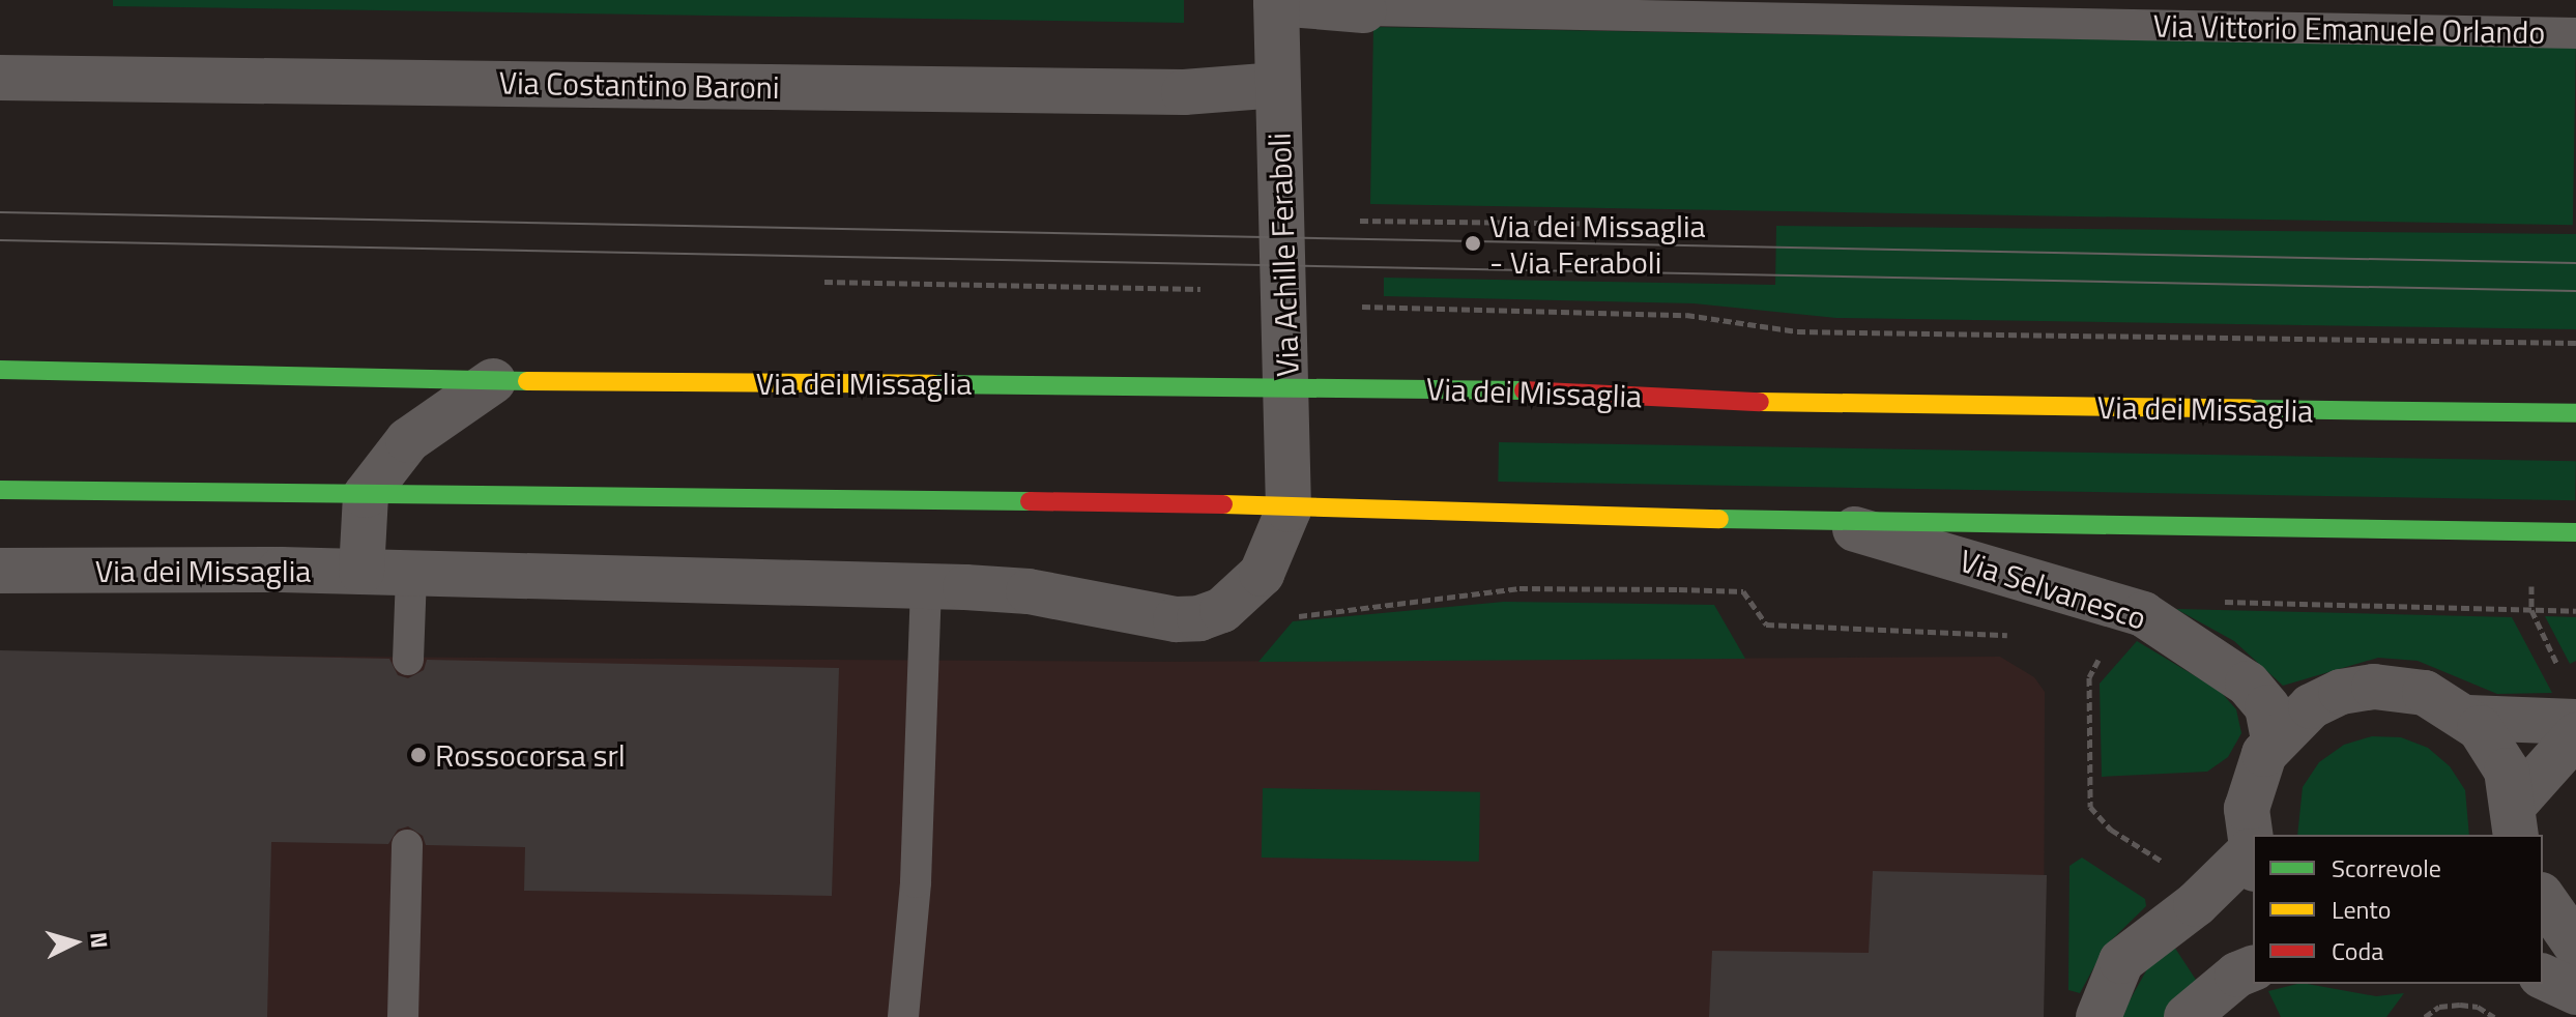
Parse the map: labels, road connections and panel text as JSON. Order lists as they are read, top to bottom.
{
  "streets": {
    "main road": ["Via dei Missaglia"],
    "street": [
      "Via Vittorio Emanuele Orlando",
      "Via Costantino Baroni",
      "Via Achille Feraboli",
      "Via Selvanesco"
    ]
  },
  "crossings": [
    ["Via Vittorio Emanuele Orlando", "Via Achille Feraboli"],
    ["Via Costantino Baroni", "Via Achille Feraboli"],
    ["Via Achille Feraboli", "Via dei Missaglia"]
  ],
  "places": ["Via dei Missaglia - Via Feraboli", "Rossocorsa srl"],
  "legend": ["Scorrevole", "Lento", "Coda"],
  "north": "right"
}
